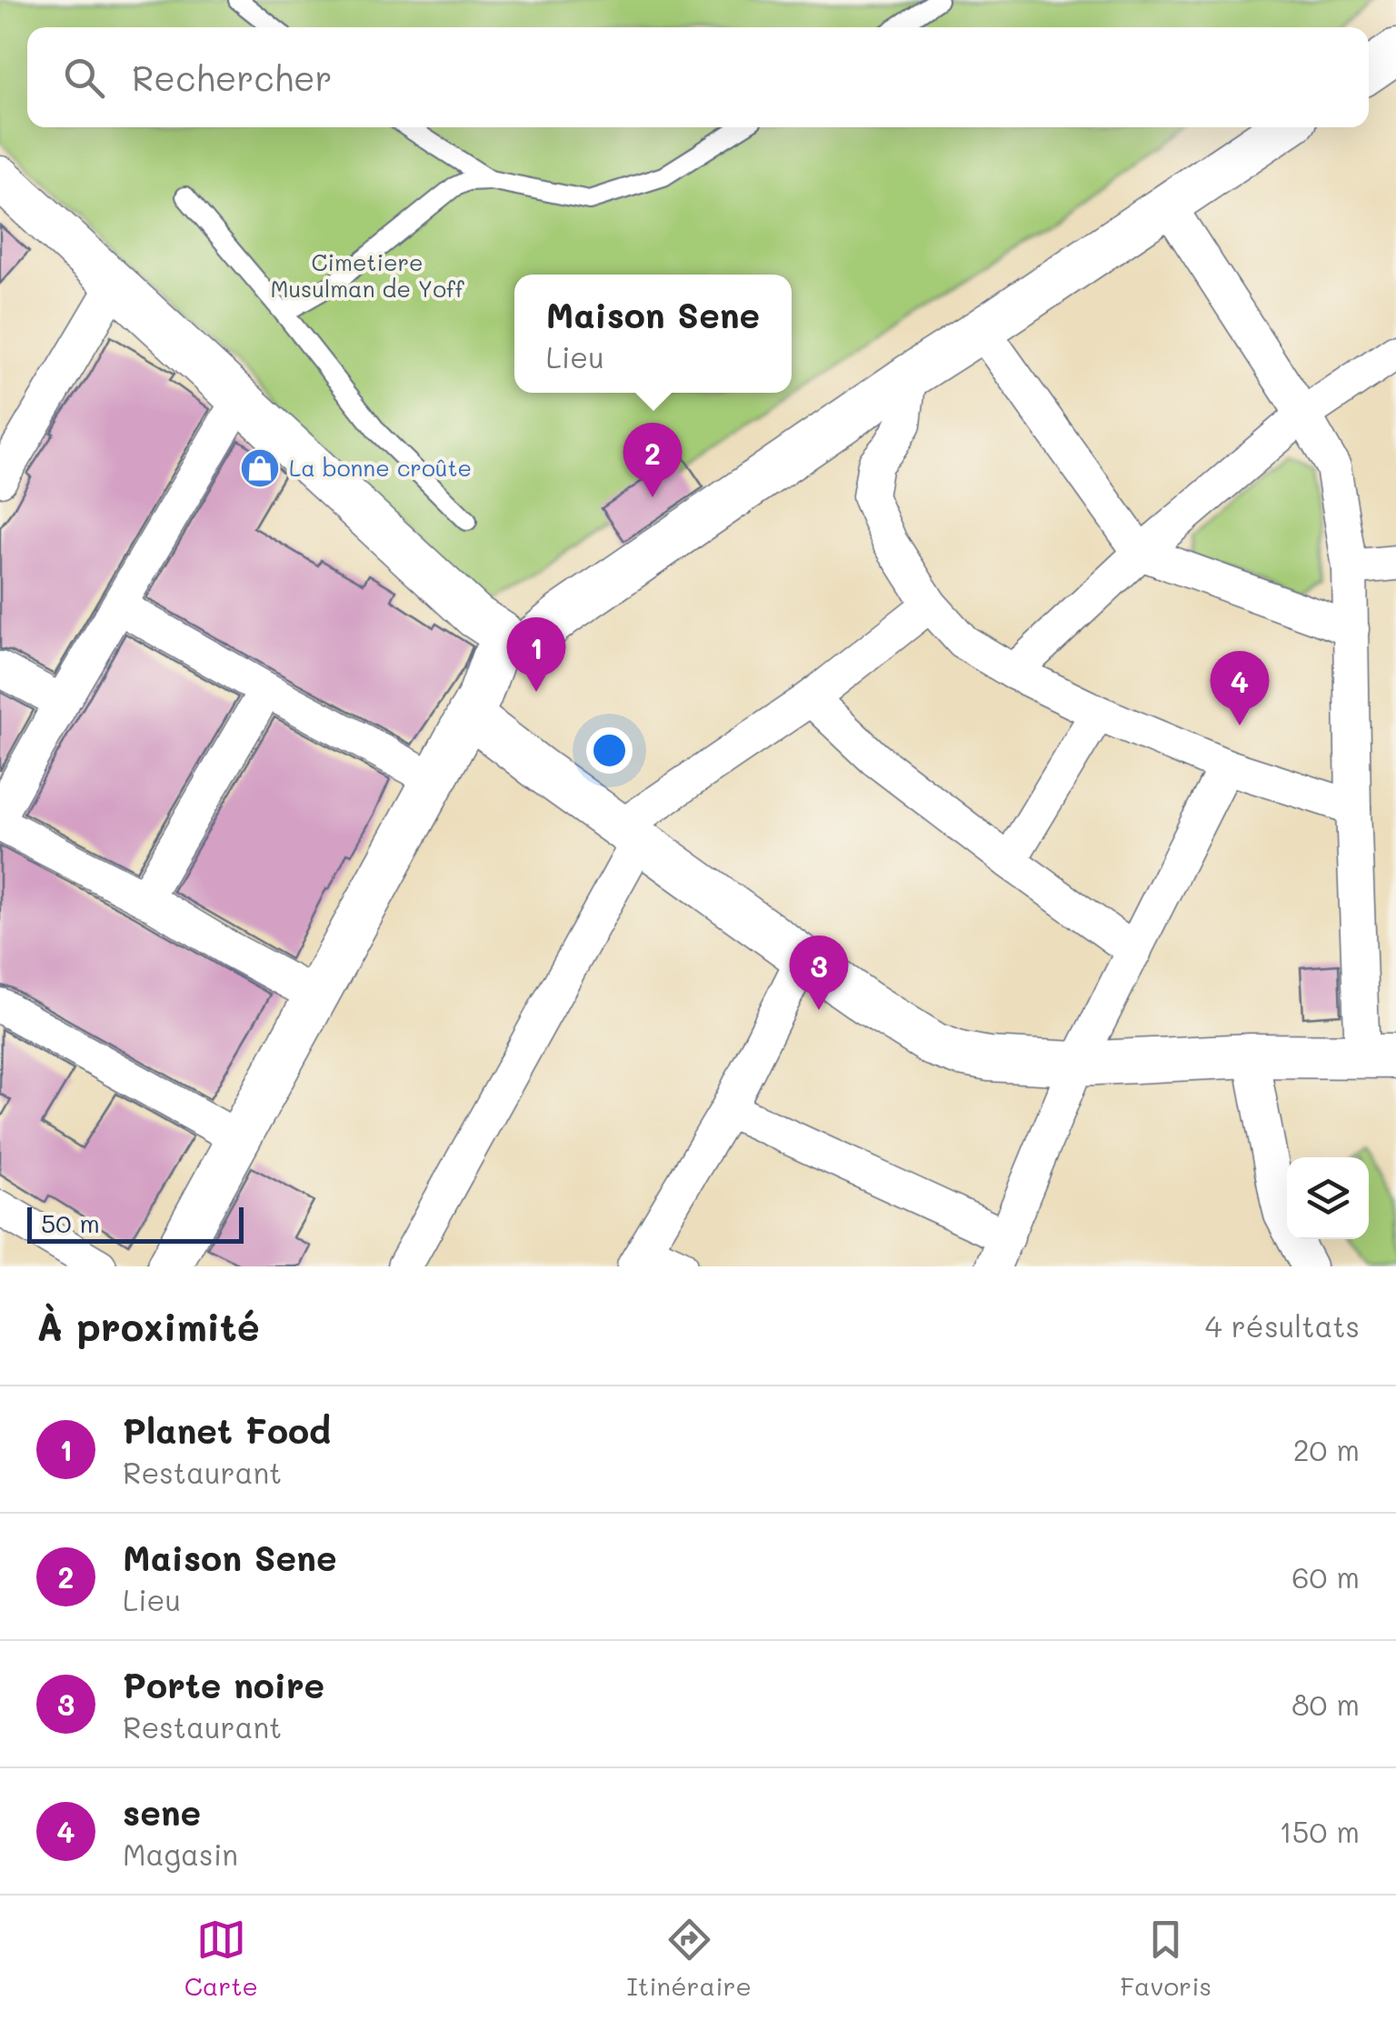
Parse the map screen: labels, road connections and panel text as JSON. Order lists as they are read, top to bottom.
{
  "parks": ["Cimetiere Musulman de Yoff"],
  "places": {
    "shop": ["La bonne croûte"]
  },
  "scale_bar": "50 m",
  "page": {
    "search": "Rechercher",
    "popup": ["Maison Sene", "Lieu"],
    "pins": [
      "2",
      "1",
      "4",
      "3"
    ],
    "scale": "50 m",
    "heading": ["À proximité", "4 résultats"],
    "list": [
      {
        "mark": "1",
        "name": "Planet Food",
        "note": "Restaurant",
        "value": "20 m"
      },
      {
        "mark": "2",
        "name": "Maison Sene",
        "note": "Lieu",
        "value": "60 m"
      },
      {
        "mark": "3",
        "name": "Porte noire",
        "note": "Restaurant",
        "value": "80 m"
      },
      {
        "mark": "4",
        "name": "sene",
        "note": "Magasin",
        "value": "150 m"
      }
    ],
    "nav": ["Carte", "Itinéraire", "Favoris"]
  }
}
